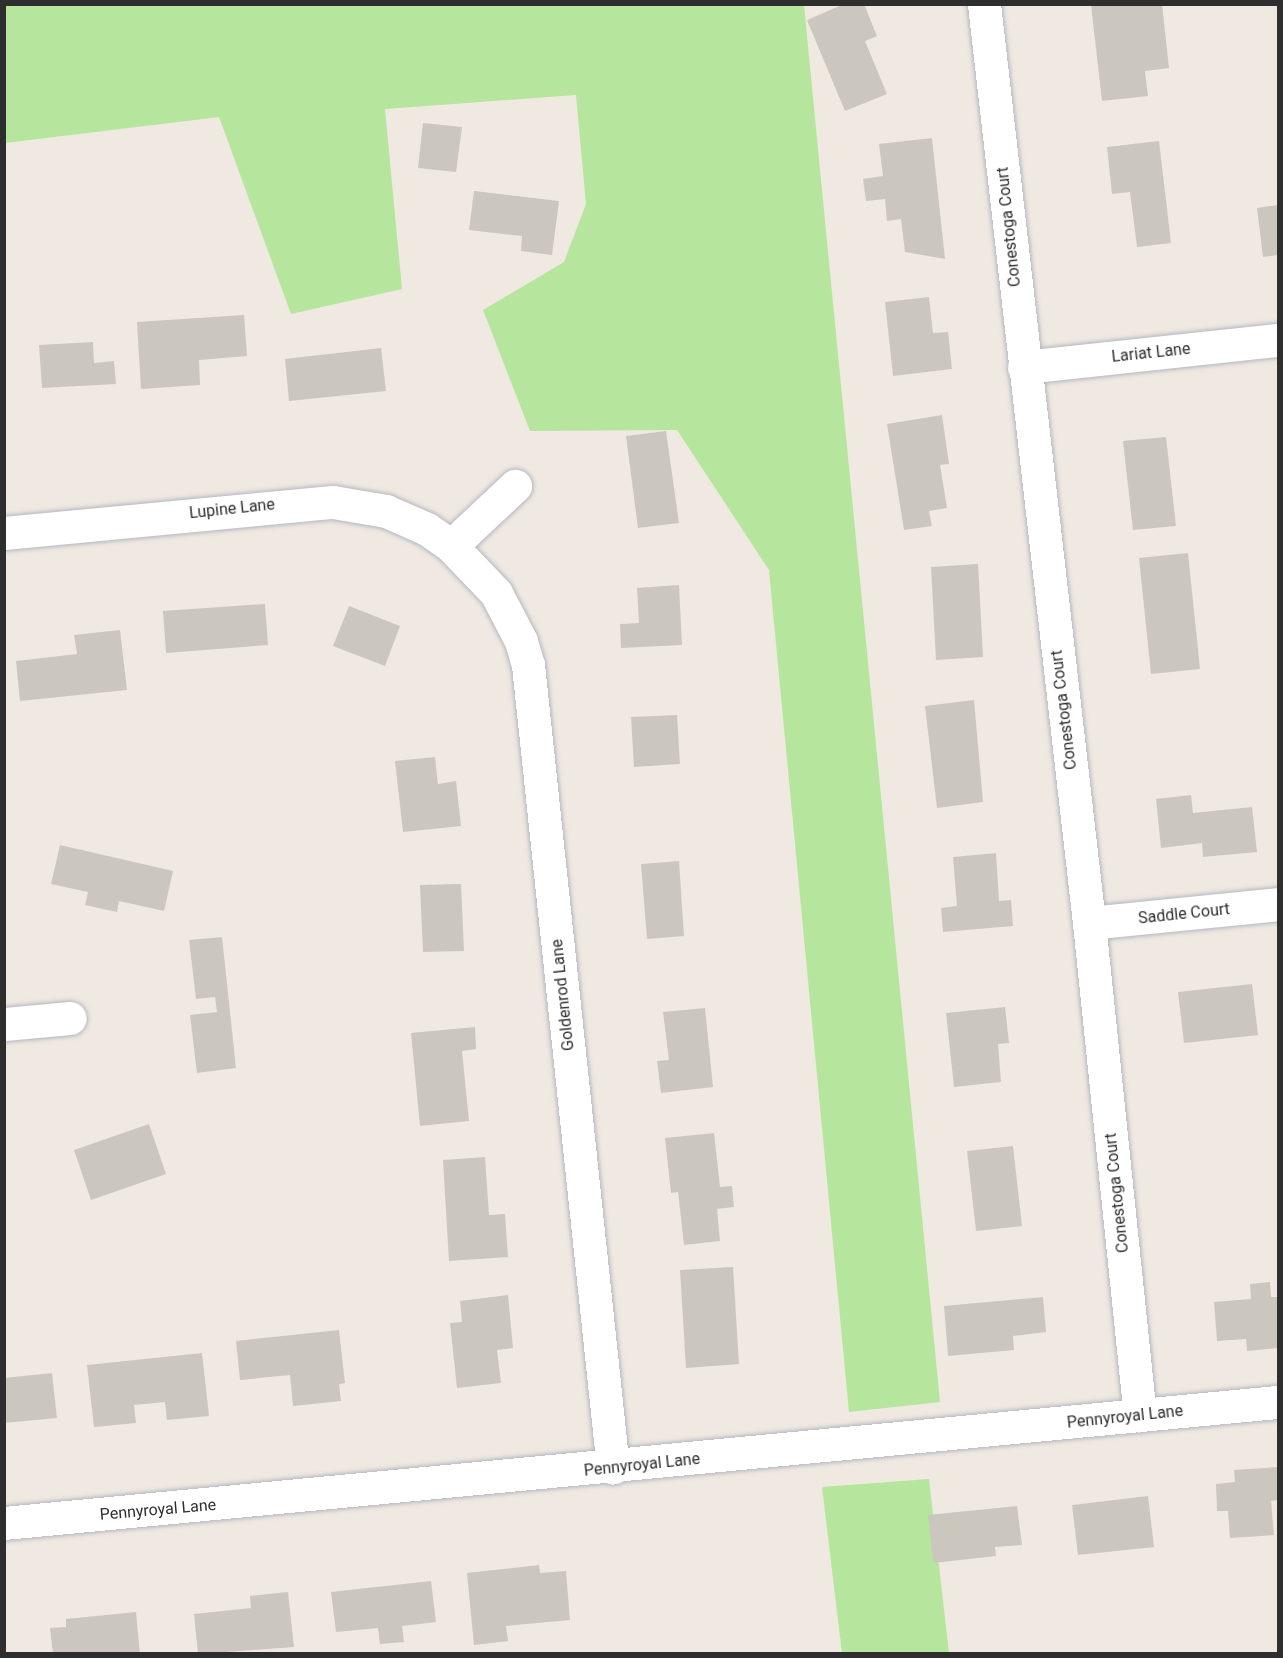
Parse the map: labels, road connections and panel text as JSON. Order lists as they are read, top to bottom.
{
  "streets": {
    "street": [
      "Conestoga Court",
      "Lariat Lane",
      "Lupine Lane",
      "Saddle Court",
      "Goldenrod Lane",
      "Pennyroyal Lane"
    ]
  },
  "crossings": [
    ["Conestoga Court", "Lariat Lane"],
    ["Conestoga Court", "Saddle Court"],
    ["Conestoga Court", "Pennyroyal Lane"],
    ["Lupine Lane", "Goldenrod Lane"],
    ["Goldenrod Lane", "Pennyroyal Lane"]
  ]
}
